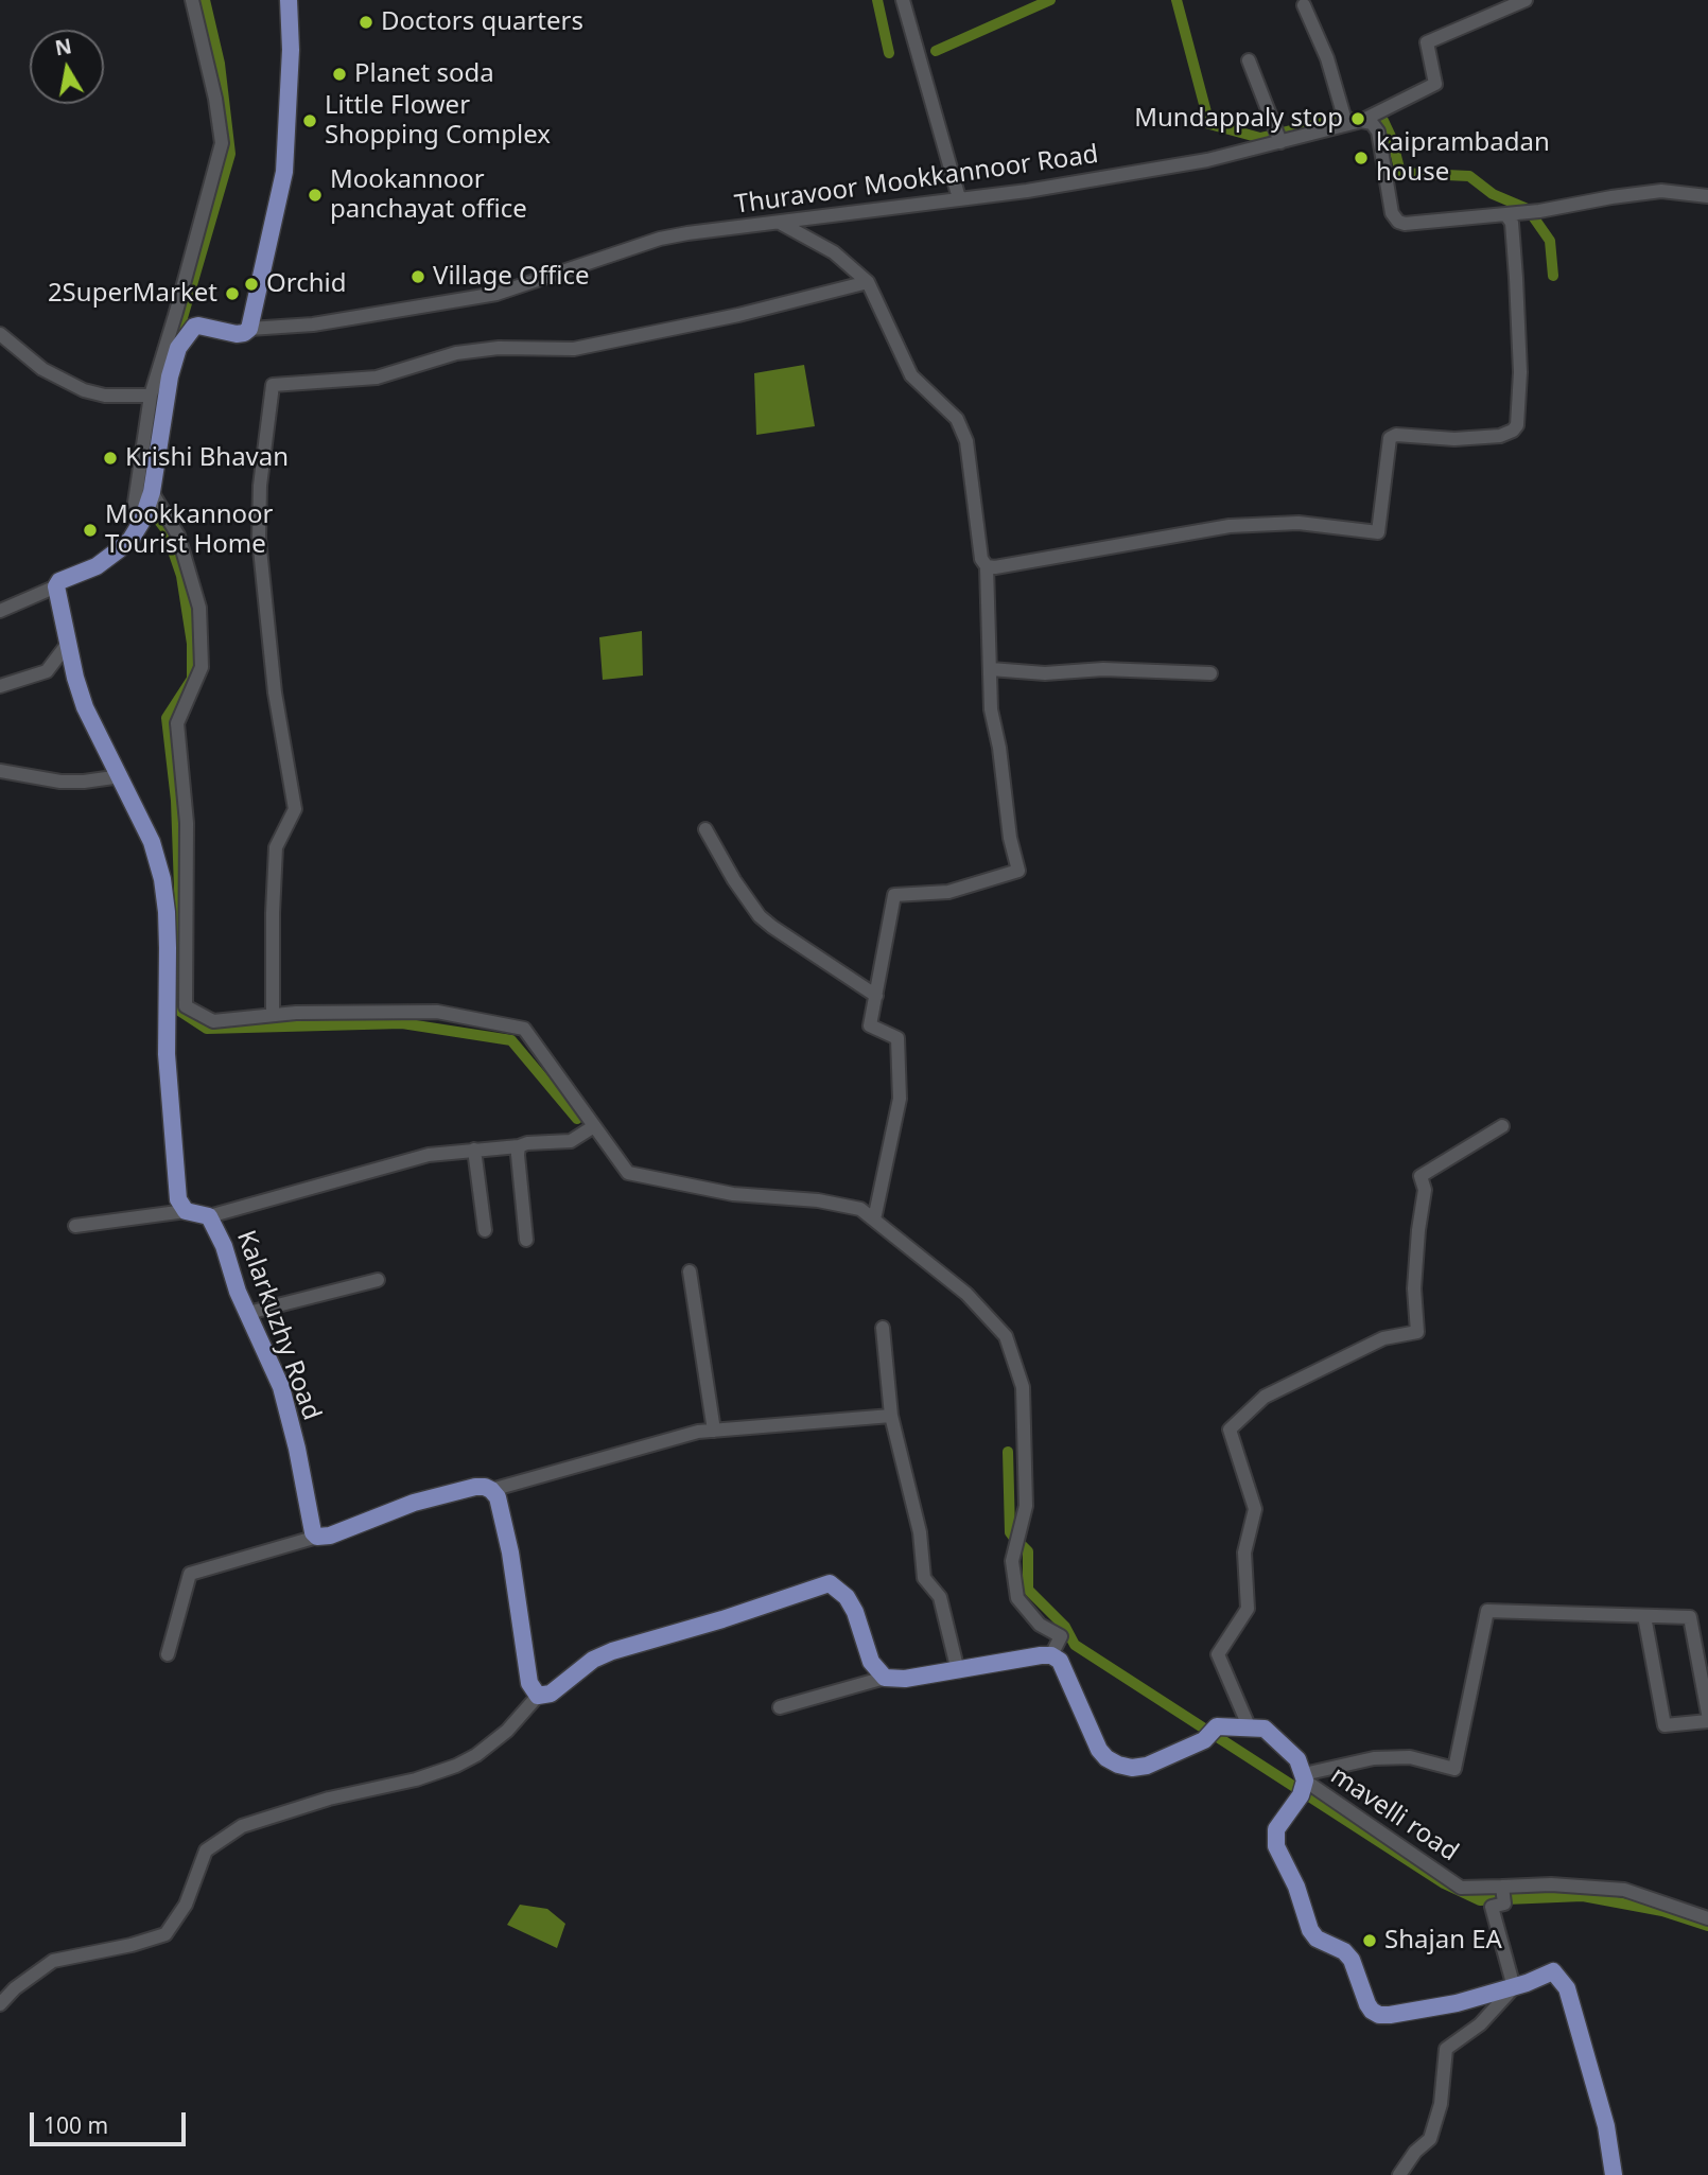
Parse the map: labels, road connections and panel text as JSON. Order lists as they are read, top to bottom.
{
  "streets": {
    "main road": ["Kalarkuzhy Road"],
    "street": ["Thuravoor Mookkannoor Road", "mavelli road"]
  },
  "places": [
    "Doctors quarters",
    "Planet soda",
    "Mundappaly stop",
    "Little Flower Shopping Complex",
    "kaiprambadan house",
    "Mookannoor panchayat office",
    "Village Office",
    "Orchid",
    "2SuperMarket",
    "Krishi Bhavan",
    "Mookkannoor Tourist Home",
    "Shajan EA"
  ],
  "scale_bar": "100 m",
  "north": "top"
}
